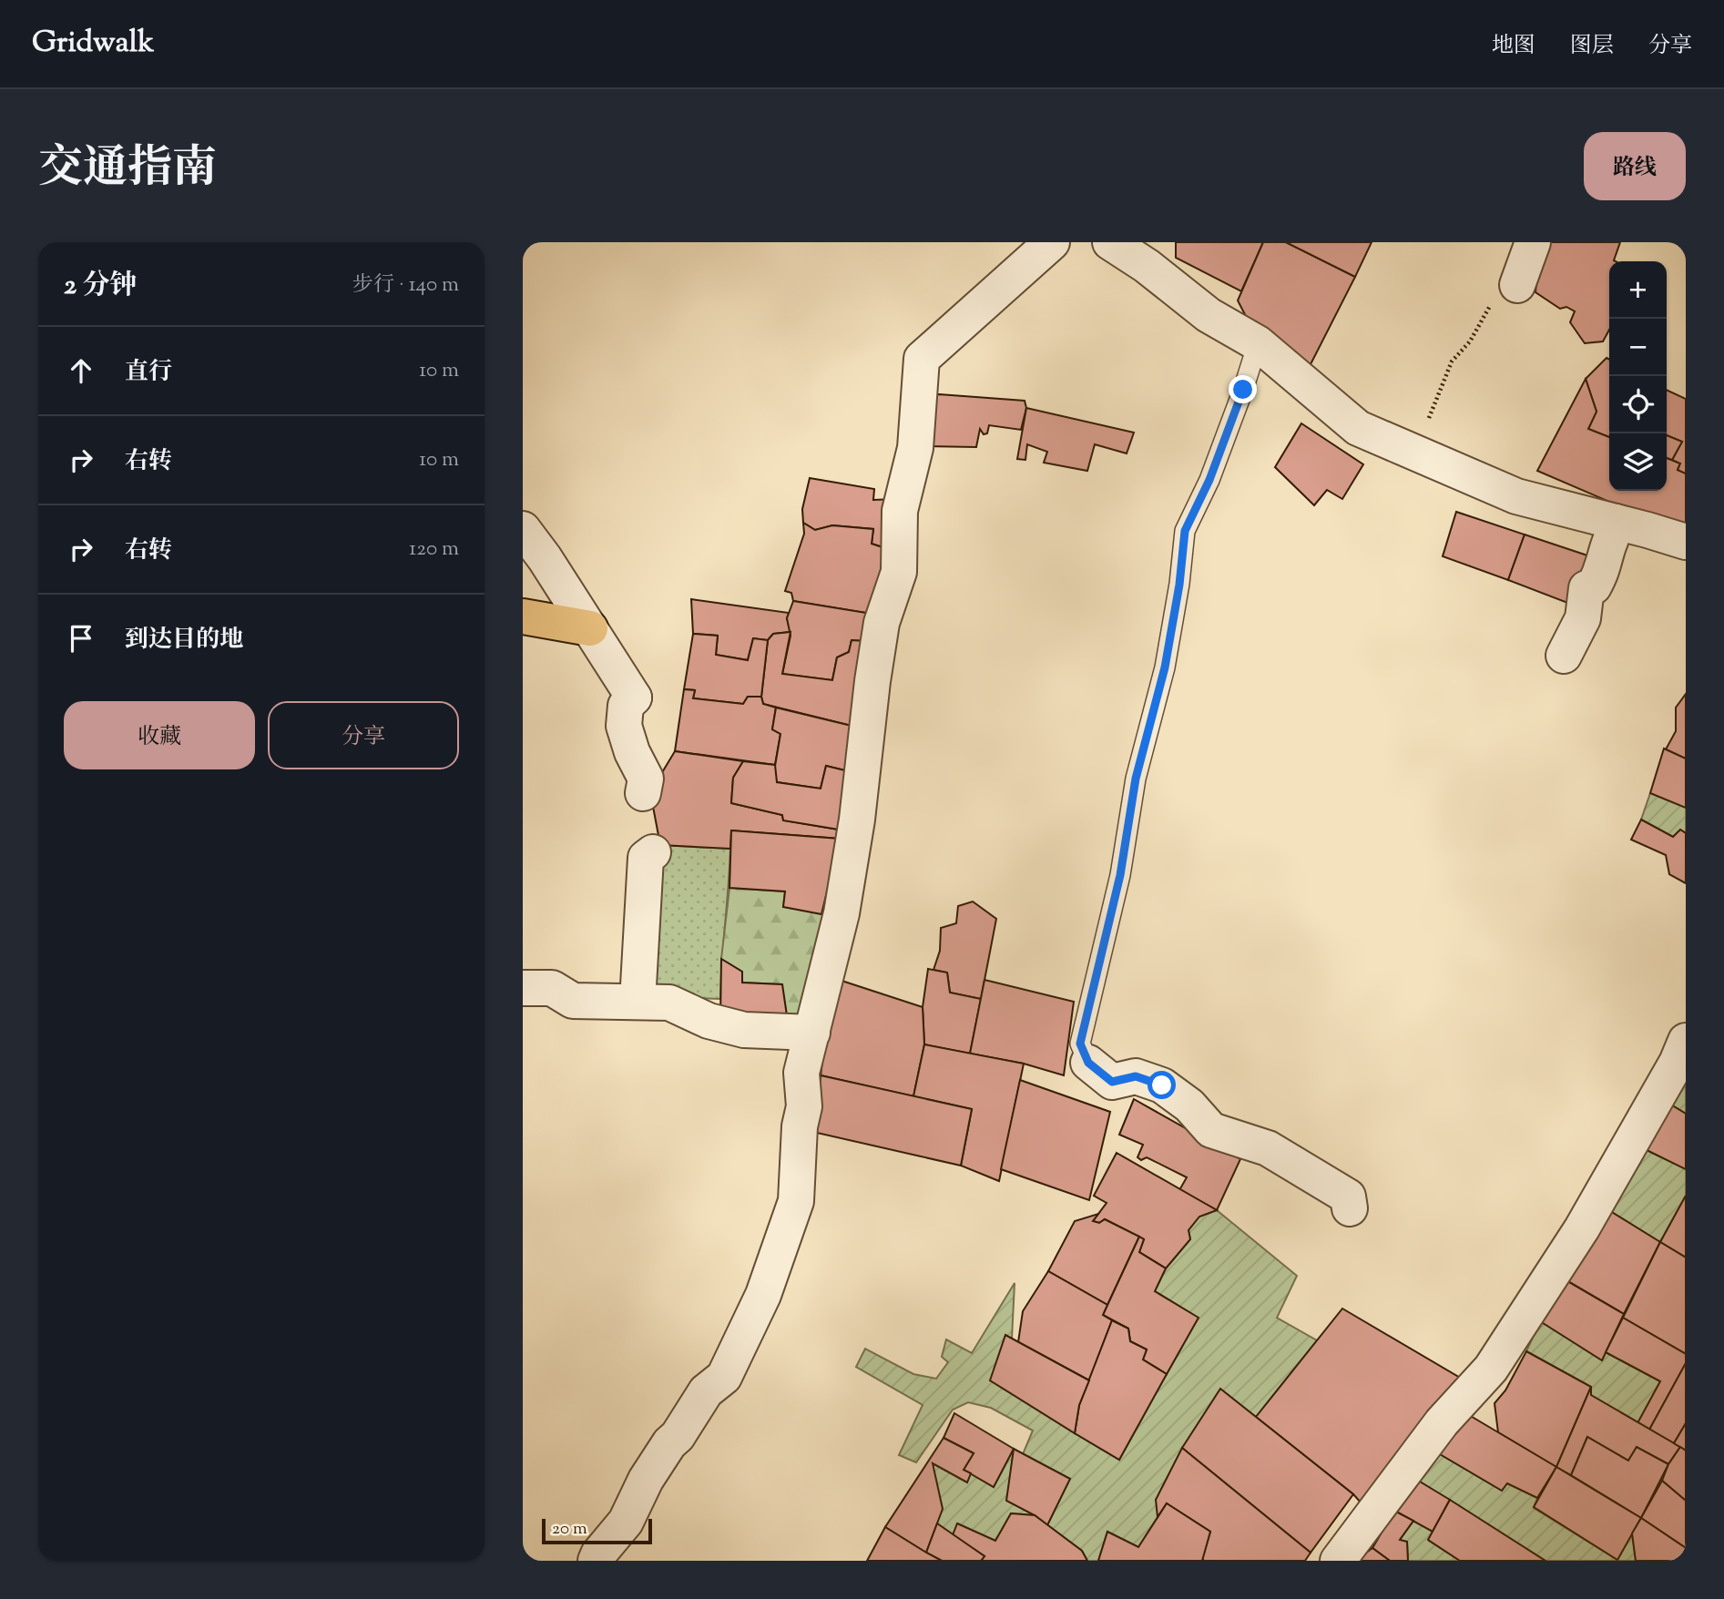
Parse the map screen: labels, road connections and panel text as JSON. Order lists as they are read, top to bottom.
{
  "scale_bar": "20 m",
  "page": {
    "header": "Gridwalk",
    "nav": ["地图", "图层", "分享"],
    "title": "交通指南",
    "buttons": [
      "路线",
      ["收藏", "分享"]
    ],
    "heading": ["2 分钟", "步行 · 140 m"],
    "map_buttons": ["+", "−"],
    "list": [
      ["直行", "10 m"],
      ["右转", "10 m"],
      ["右转", "120 m"],
      "到达目的地"
    ],
    "scale": "20 m"
  }
}
